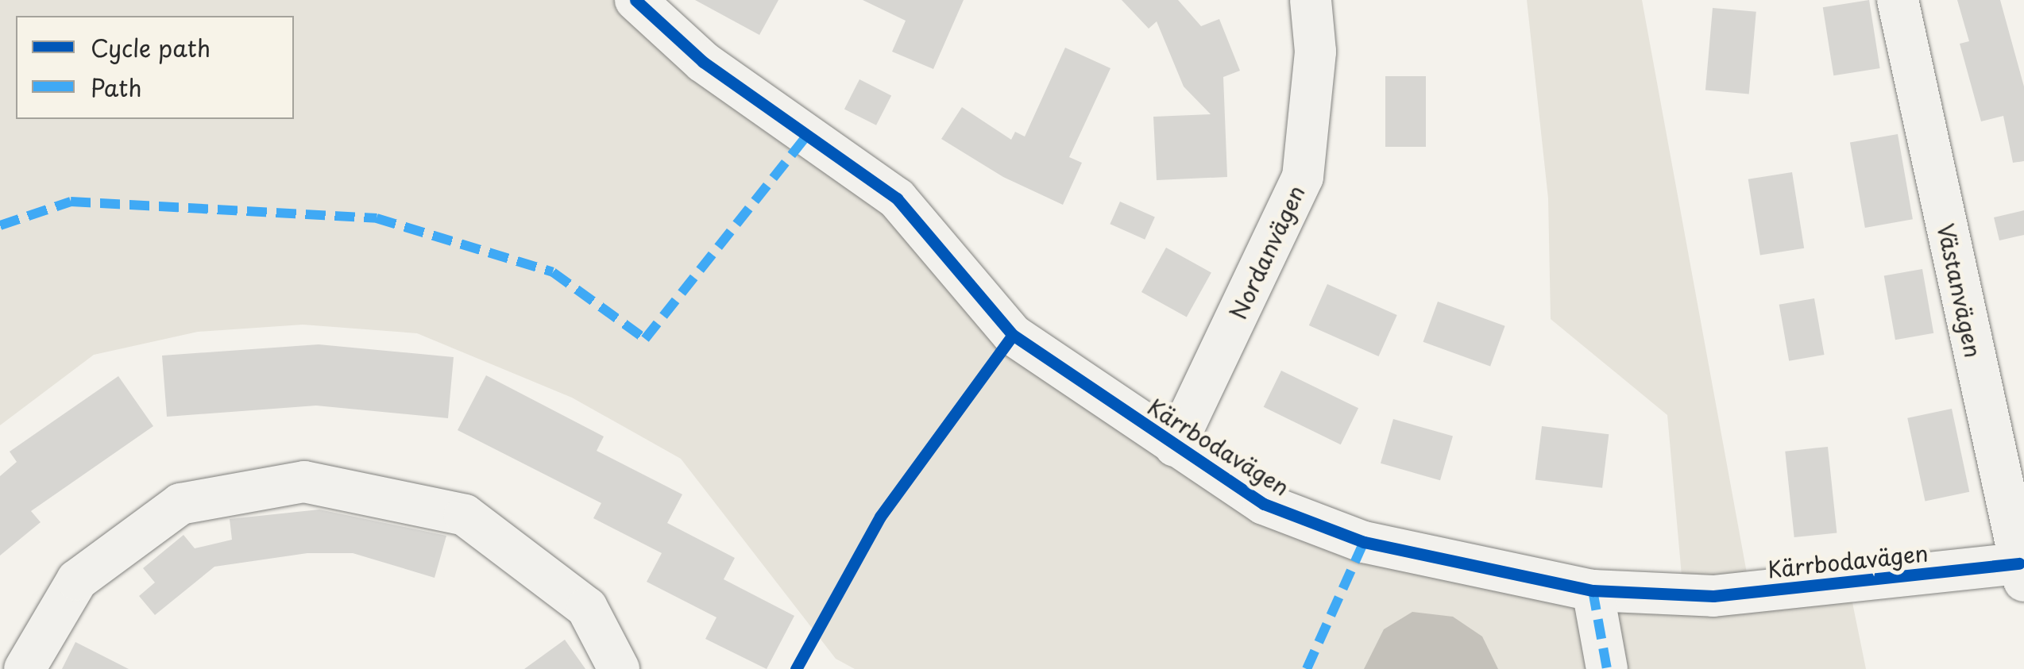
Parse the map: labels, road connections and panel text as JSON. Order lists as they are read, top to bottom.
{
  "streets": {
    "street": ["Nordanvägen", "Västanvägen", "Kärrbodavägen"]
  },
  "crossings": [
    ["Nordanvägen", "Kärrbodavägen"],
    ["Västanvägen", "Kärrbodavägen"]
  ],
  "legend": ["Cycle path", "Path"]
}
